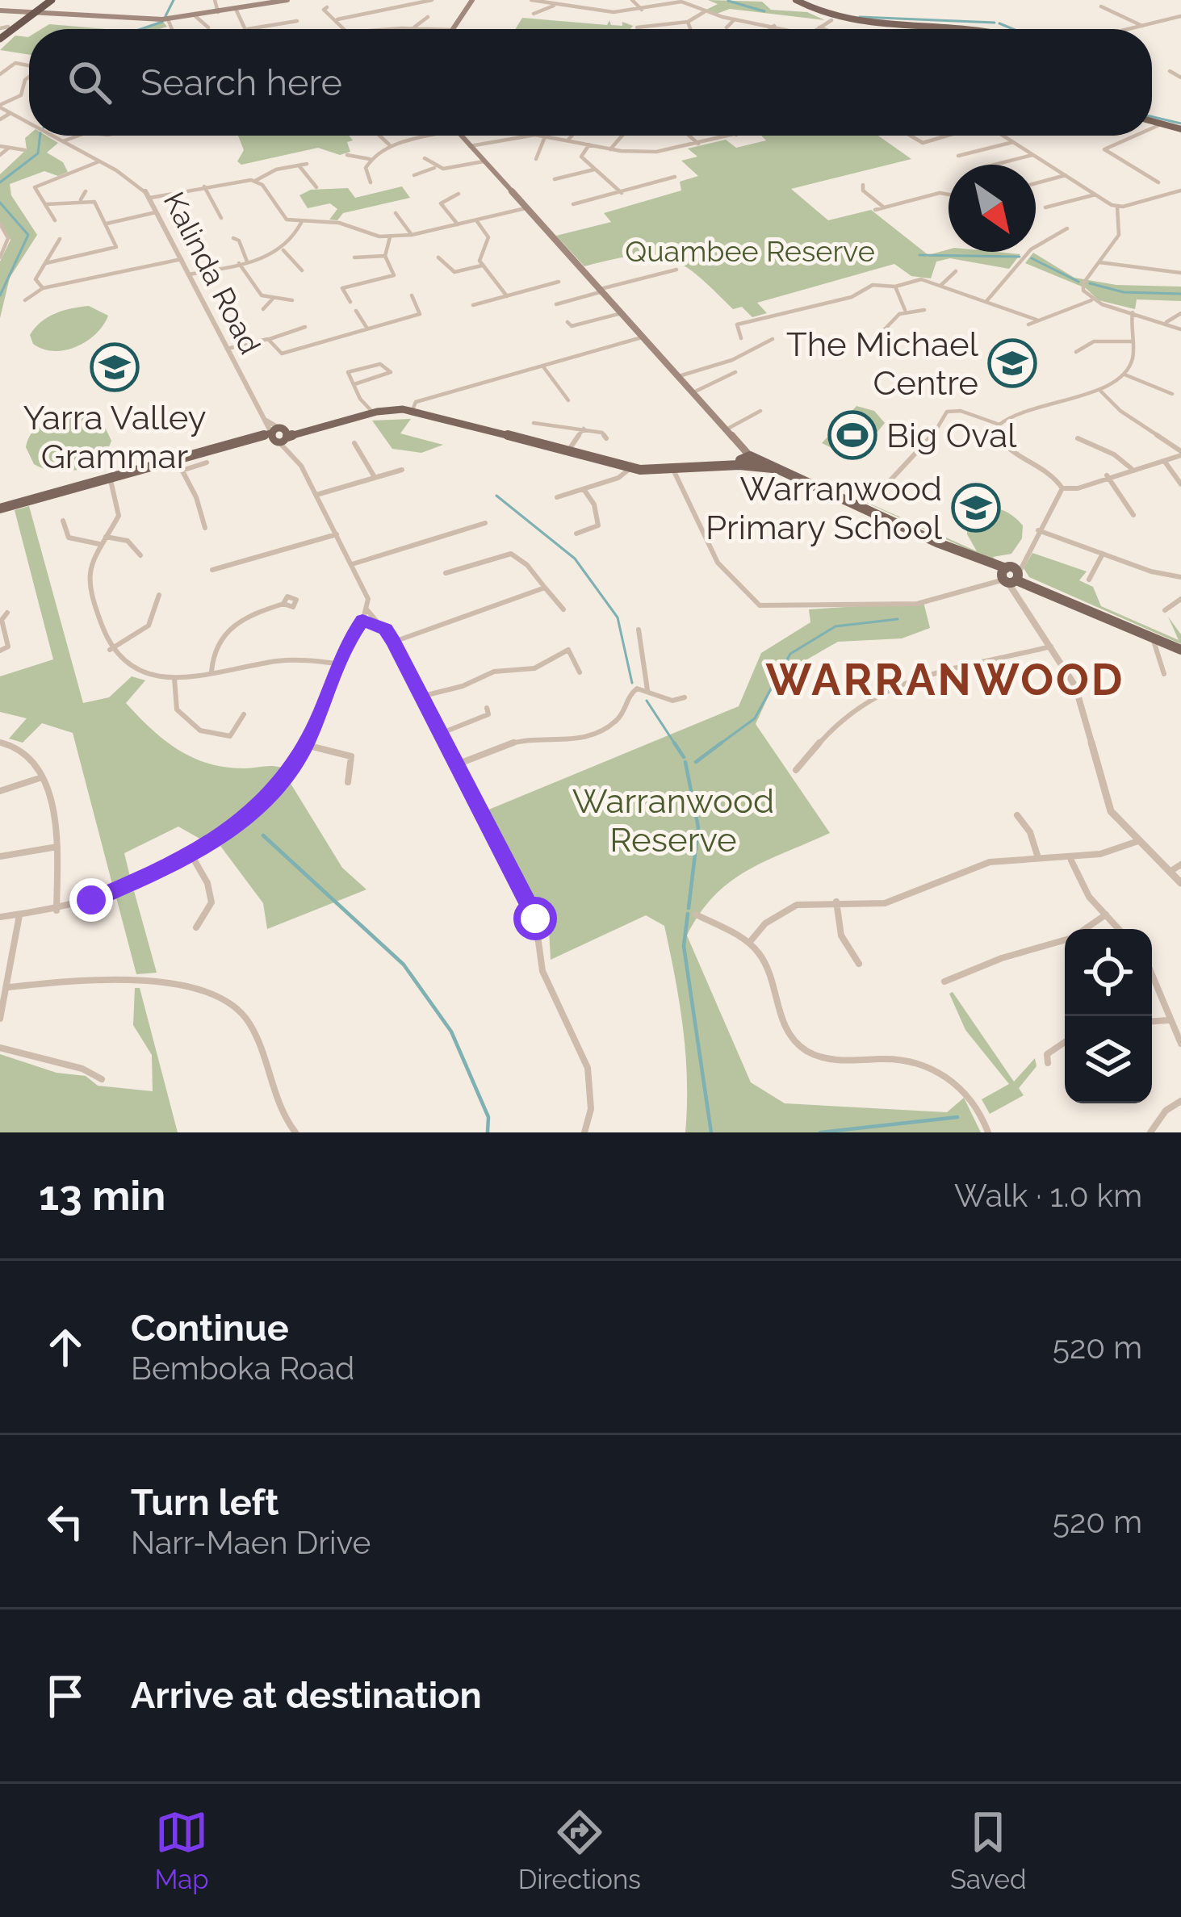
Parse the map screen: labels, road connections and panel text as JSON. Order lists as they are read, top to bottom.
{
  "streets": {
    "street": ["Kalinda Road"]
  },
  "districts": ["WARRANWOOD"],
  "parks": ["Quambee Reserve", "Warranwood Reserve"],
  "places": {
    "school or university": ["The Michael Centre", "Yarra Valley Grammar", "Warranwood Primary School"],
    "sports": ["Big Oval"]
  },
  "north": "bottom right",
  "page": {
    "search": "Search here",
    "heading": ["13 min", "Walk · 1.0 km"],
    "list": [
      ["Continue", "Bemboka Road", "520 m"],
      ["Turn left", "Narr-Maen Drive", "520 m"],
      "Arrive at destination"
    ],
    "nav": ["Map", "Directions", "Saved"]
  }
}
